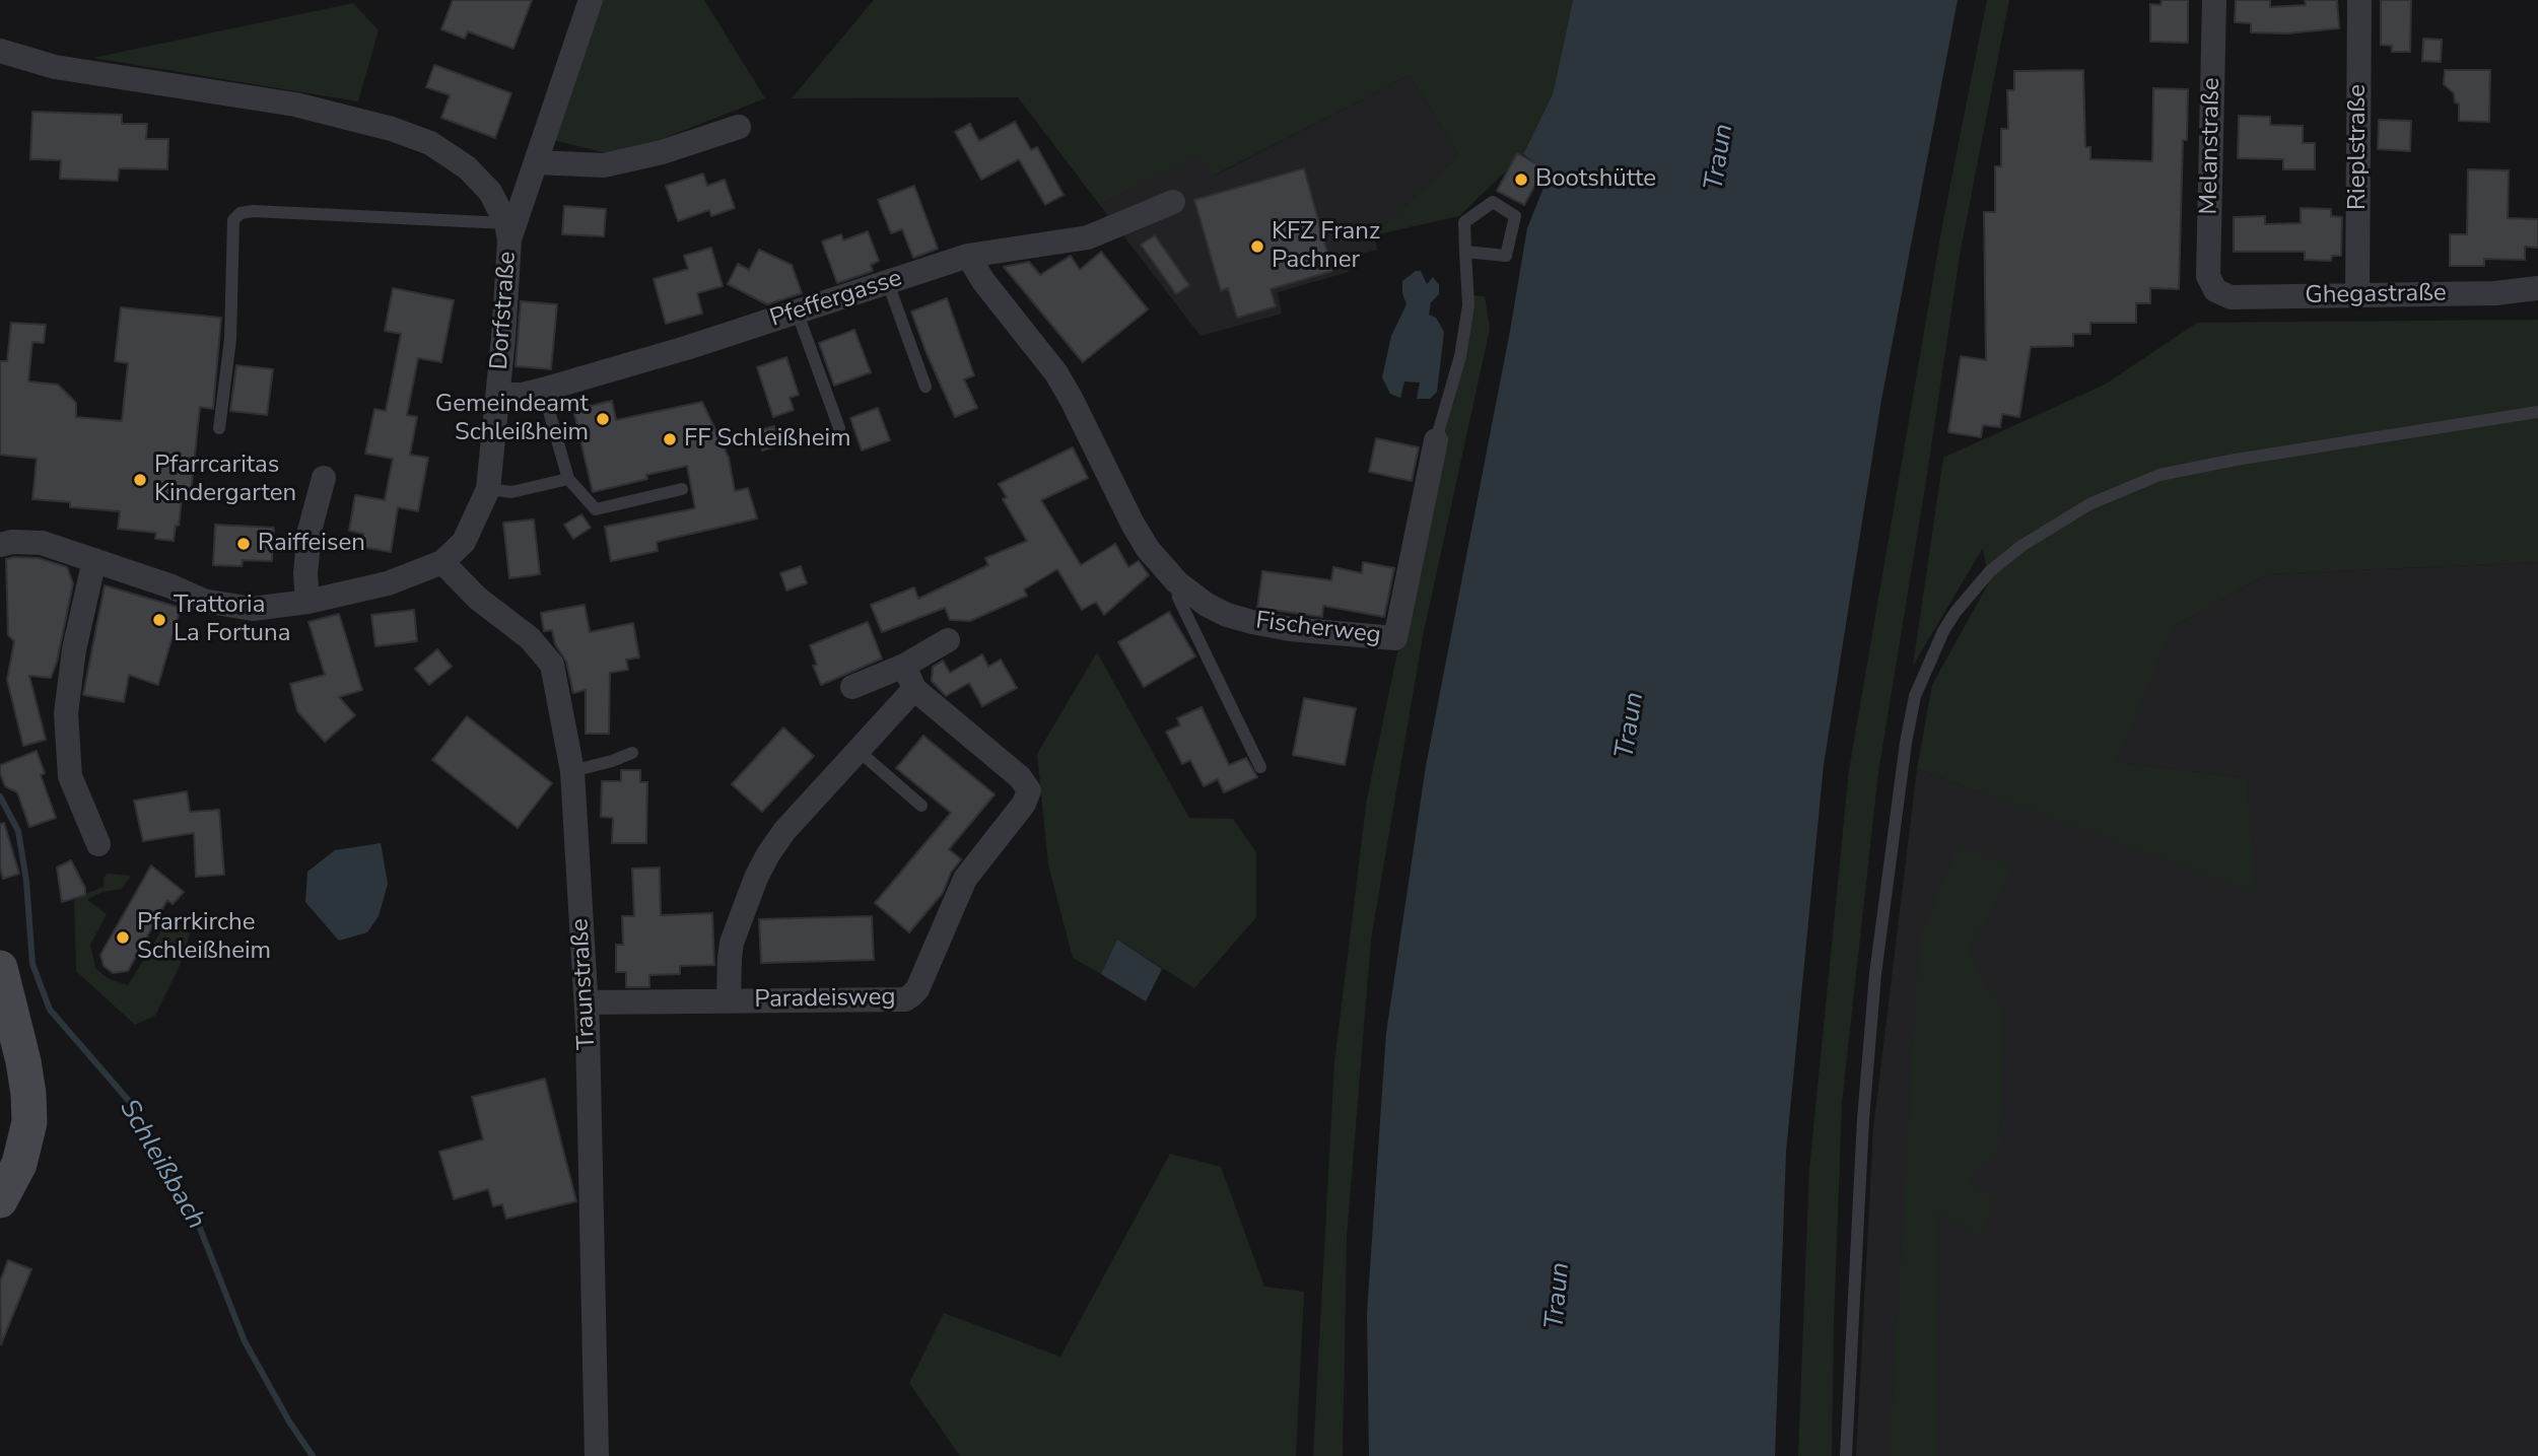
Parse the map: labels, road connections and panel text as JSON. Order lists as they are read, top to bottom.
{
  "streets": {
    "street": [
      "Melanstraße",
      "Rieplstraße",
      "Ghegastraße",
      "Pfeffergasse",
      "Dorfstraße",
      "Fischerweg",
      "Traunstraße",
      "Paradeisweg"
    ]
  },
  "crossings": [
    ["Melanstraße", "Ghegastraße"],
    ["Rieplstraße", "Ghegastraße"],
    ["Pfeffergasse", "Dorfstraße"],
    ["Pfeffergasse", "Fischerweg"],
    ["Dorfstraße", "Traunstraße"],
    ["Traunstraße", "Paradeisweg"]
  ],
  "water": ["Traun", "Schleißbach"],
  "places": [
    "Bootshütte",
    "KFZ Franz Pachner",
    "Gemeindeamt Schleißheim",
    "FF Schleißheim",
    "Pfarrcaritas Kindergarten",
    "Raiffeisen",
    "Trattoria La Fortuna",
    "Pfarrkirche Schleißheim"
  ]
}
